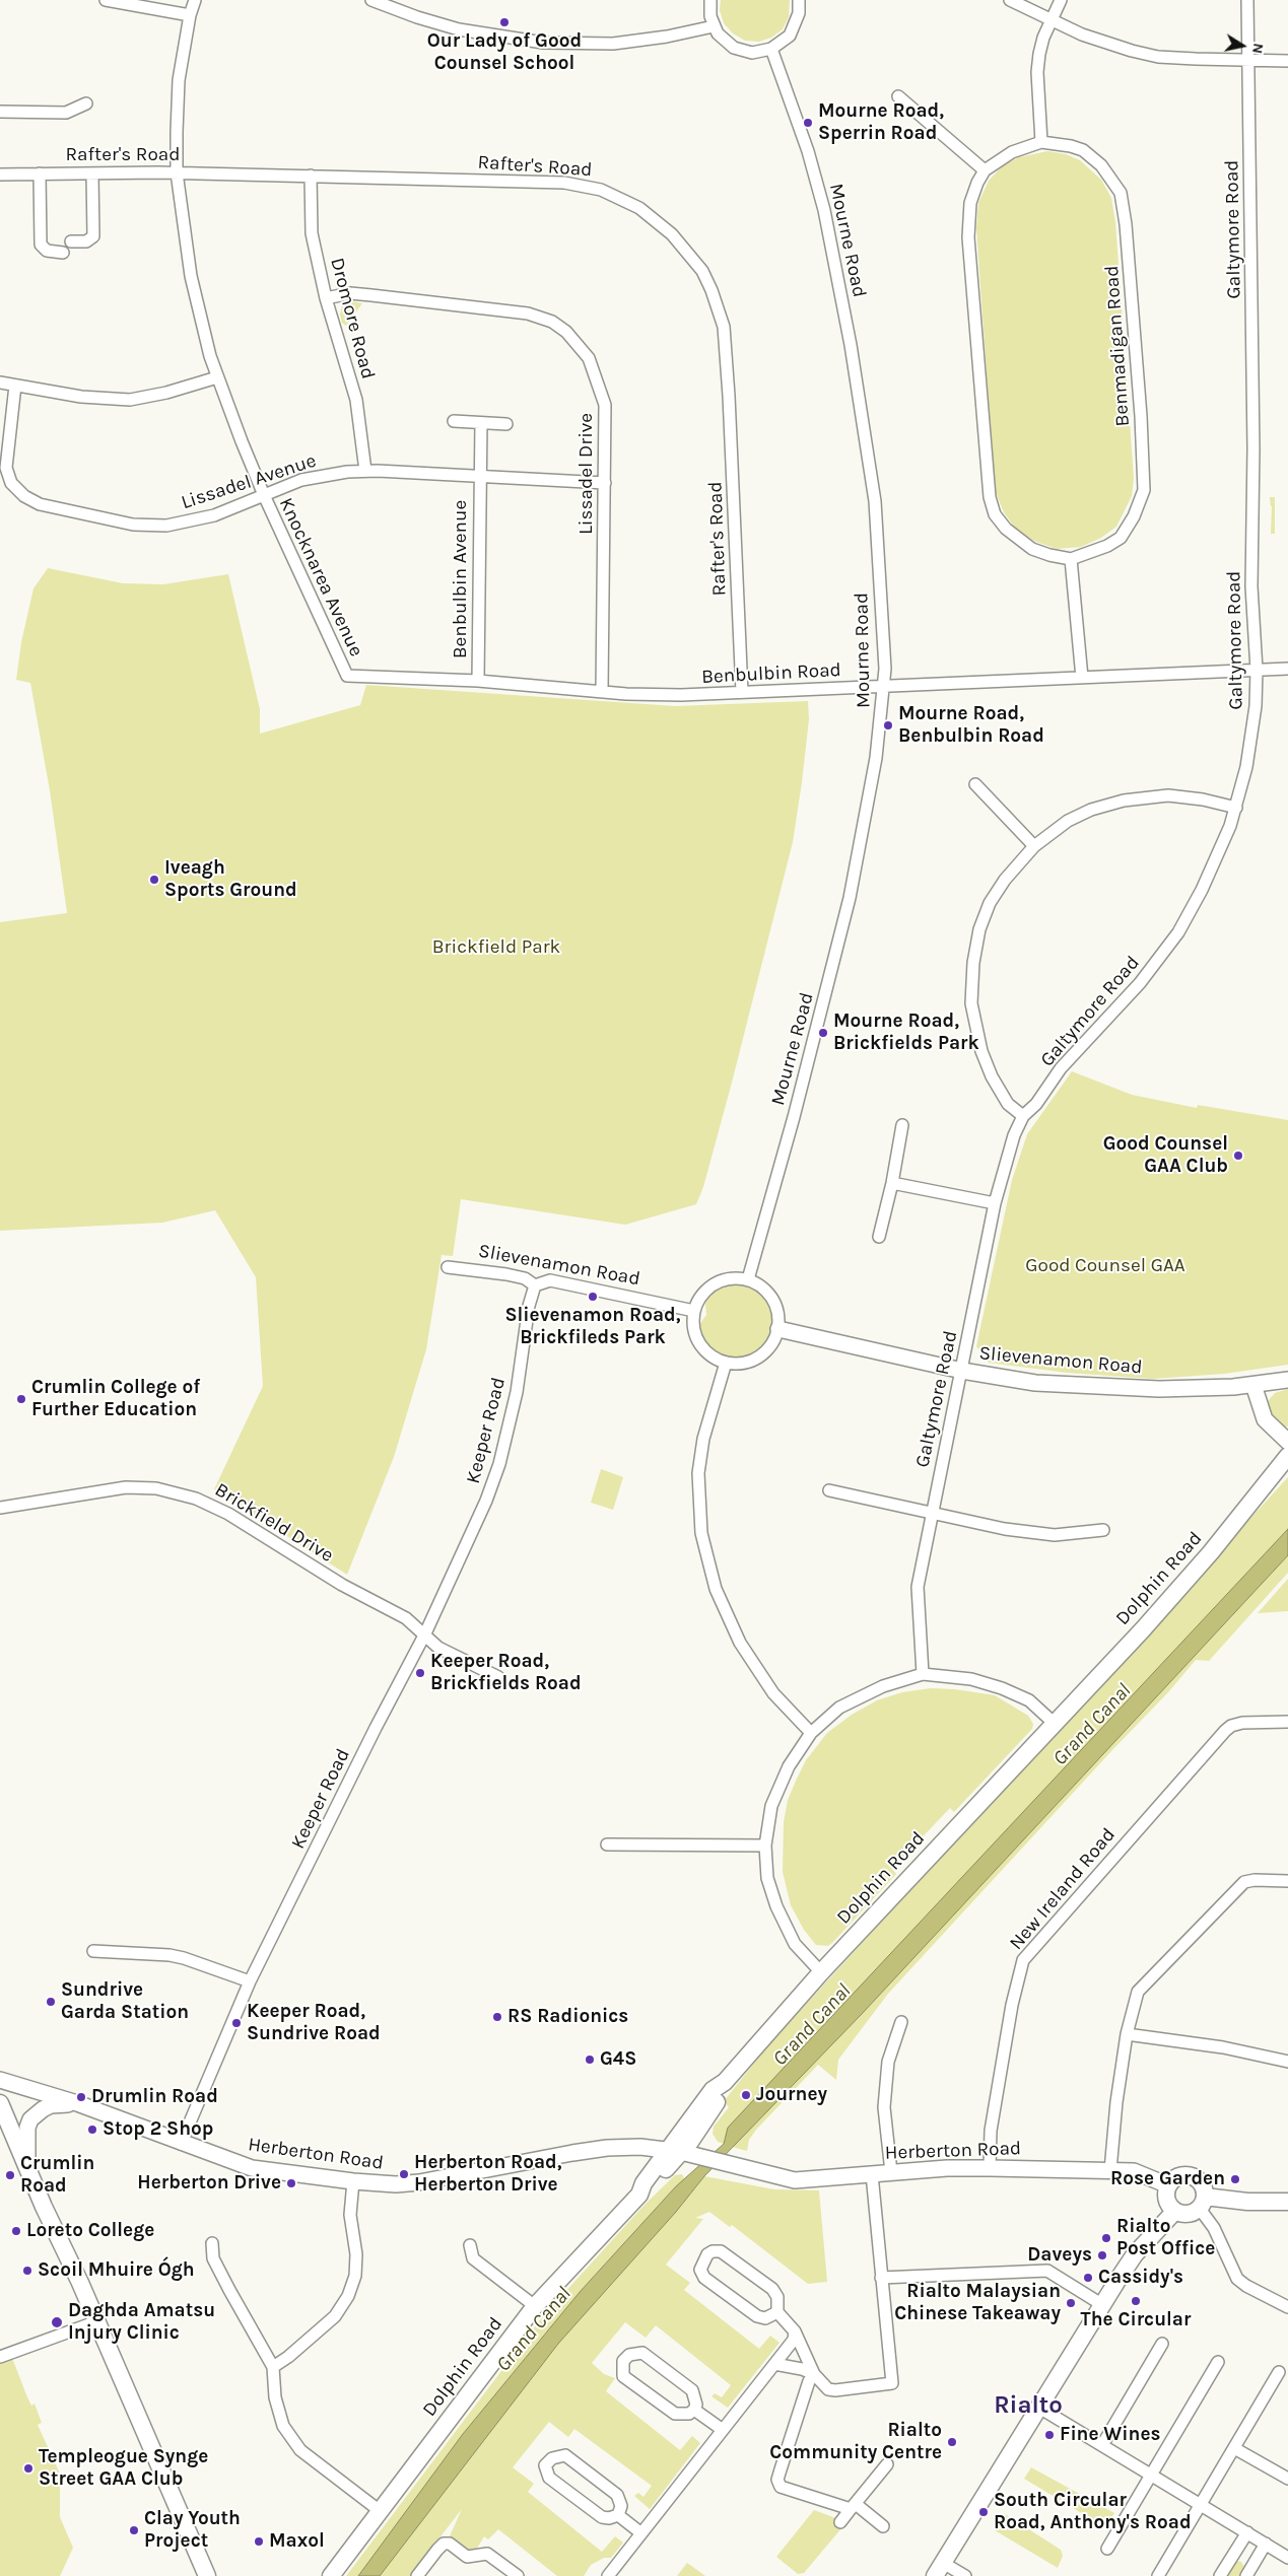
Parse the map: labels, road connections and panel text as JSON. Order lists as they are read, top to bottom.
{
  "streets": {
    "main road": ["Dolphin Road"],
    "street": [
      "Rafter's Road",
      "Galtymore Road",
      "Mourne Road",
      "Dromore Road",
      "Benmadigan Road",
      "Lissadel Drive",
      "Lissadel Avenue",
      "Knocknarea Avenue",
      "Benbulbin Avenue",
      "Benbulbin Road",
      "Slievenamon Road",
      "Keeper Road",
      "Brickfield Drive",
      "New Ireland Road",
      "Herberton Road"
    ]
  },
  "crossings": [
    ["Rafter's Road", "Dromore Road"],
    ["Rafter's Road", "Knocknarea Avenue"],
    ["Rafter's Road", "Benbulbin Road"],
    ["Galtymore Road", "Benbulbin Road"],
    ["Galtymore Road", "Slievenamon Road"],
    ["Mourne Road", "Benbulbin Road"],
    ["Mourne Road", "Slievenamon Road"],
    ["Dromore Road", "Lissadel Drive"],
    ["Dromore Road", "Lissadel Avenue"],
    ["Lissadel Drive", "Lissadel Avenue"],
    ["Lissadel Drive", "Benbulbin Road"],
    ["Lissadel Avenue", "Knocknarea Avenue"],
    ["Lissadel Avenue", "Benbulbin Avenue"],
    ["Knocknarea Avenue", "Benbulbin Road"],
    ["Benbulbin Avenue", "Benbulbin Road"],
    ["Slievenamon Road", "Keeper Road"],
    ["Keeper Road", "Brickfield Drive"],
    ["Keeper Road", "Herberton Road"],
    ["Dolphin Road", "Herberton Road"],
    ["New Ireland Road", "Herberton Road"]
  ],
  "districts": ["Rialto"],
  "water": ["Grand Canal"],
  "parks": ["Brickfield Park", "Good Counsel GAA"],
  "places": [
    "Our Lady of Good Counsel School",
    "Mourne Road, Sperrin Road",
    "Mourne Road, Benbulbin Road",
    "Iveagh Sports Ground",
    "Mourne Road, Brickfields Park",
    "Good Counsel GAA Club",
    "Slievenamon Road, Brickfileds Park",
    "Crumlin College of Further Education",
    "Keeper Road, Brickfields Road",
    "Sundrive Garda Station",
    "RS Radionics",
    "Keeper Road, Sundrive Road",
    "G4S",
    "Journey",
    "Drumlin Road",
    "Stop 2 Shop",
    "Herberton Road, Herberton Drive",
    "Crumlin Road",
    "Rose Garden",
    "Herberton Drive",
    "Loreto College",
    "Rialto Post Office",
    "Daveys",
    "Scoil Mhuire Ógh",
    "Cassidy's",
    "The Circular",
    "Rialto Malaysian Chinese Takeaway",
    "Daghda Amatsu Injury Clinic",
    "Fine Wines",
    "Rialto Community Centre",
    "Templeogue Synge Street GAA Club",
    "South Circular Road, Anthony's Road",
    "Clay Youth Project",
    "Maxol"
  ],
  "north": "right"
}
